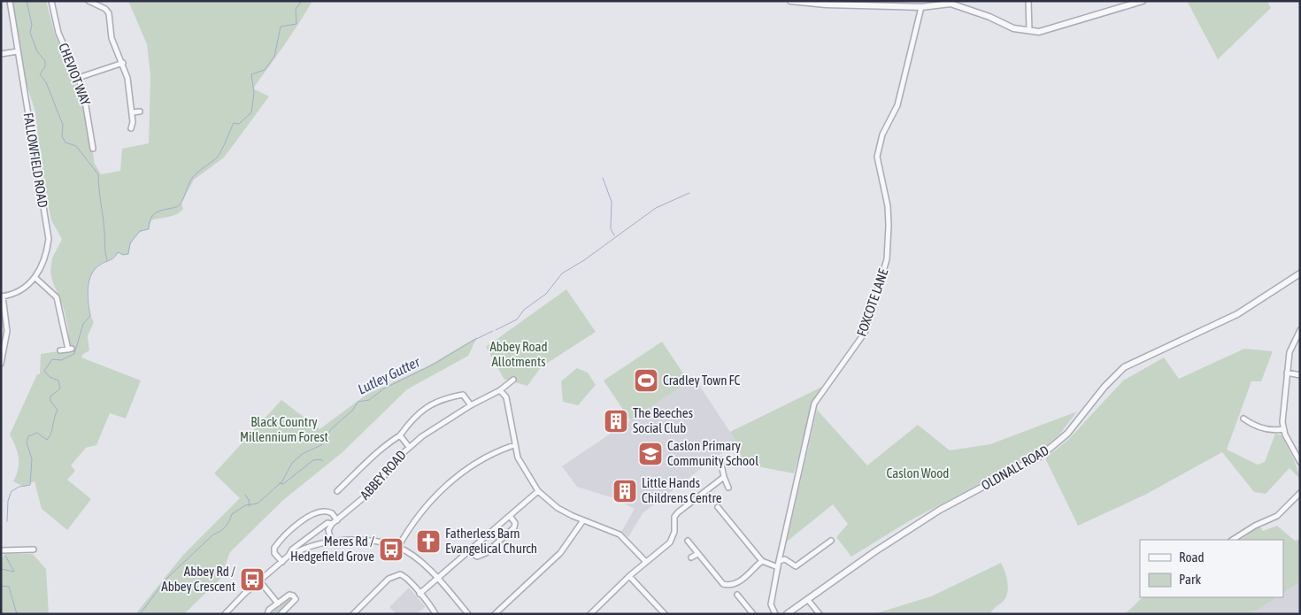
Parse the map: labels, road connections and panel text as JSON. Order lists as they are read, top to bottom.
{
  "streets": {
    "street": [
      "CHEVIOT WAY",
      "FALLOWFIELD ROAD",
      "FOXCOTE LANE",
      "OLDNALL ROAD",
      "ABBEY ROAD"
    ]
  },
  "water": ["Lutley Gutter"],
  "parks": ["Abbey Road Allotments", "Black Country Millennium Forest", "Caslon Wood"],
  "places": {
    "sports": ["Cradley Town FC"],
    "building": ["The Beeches Social Club", "Little Hands Childrens Centre"],
    "school or university": ["Caslon Primary Community School"],
    "church": ["Fatherless Barn Evangelical Church"],
    "bus stop": ["Meres Rd / Hedgefield Grove", "Abbey Rd / Abbey Crescent"]
  },
  "legend": ["Road", "Park"]
}
